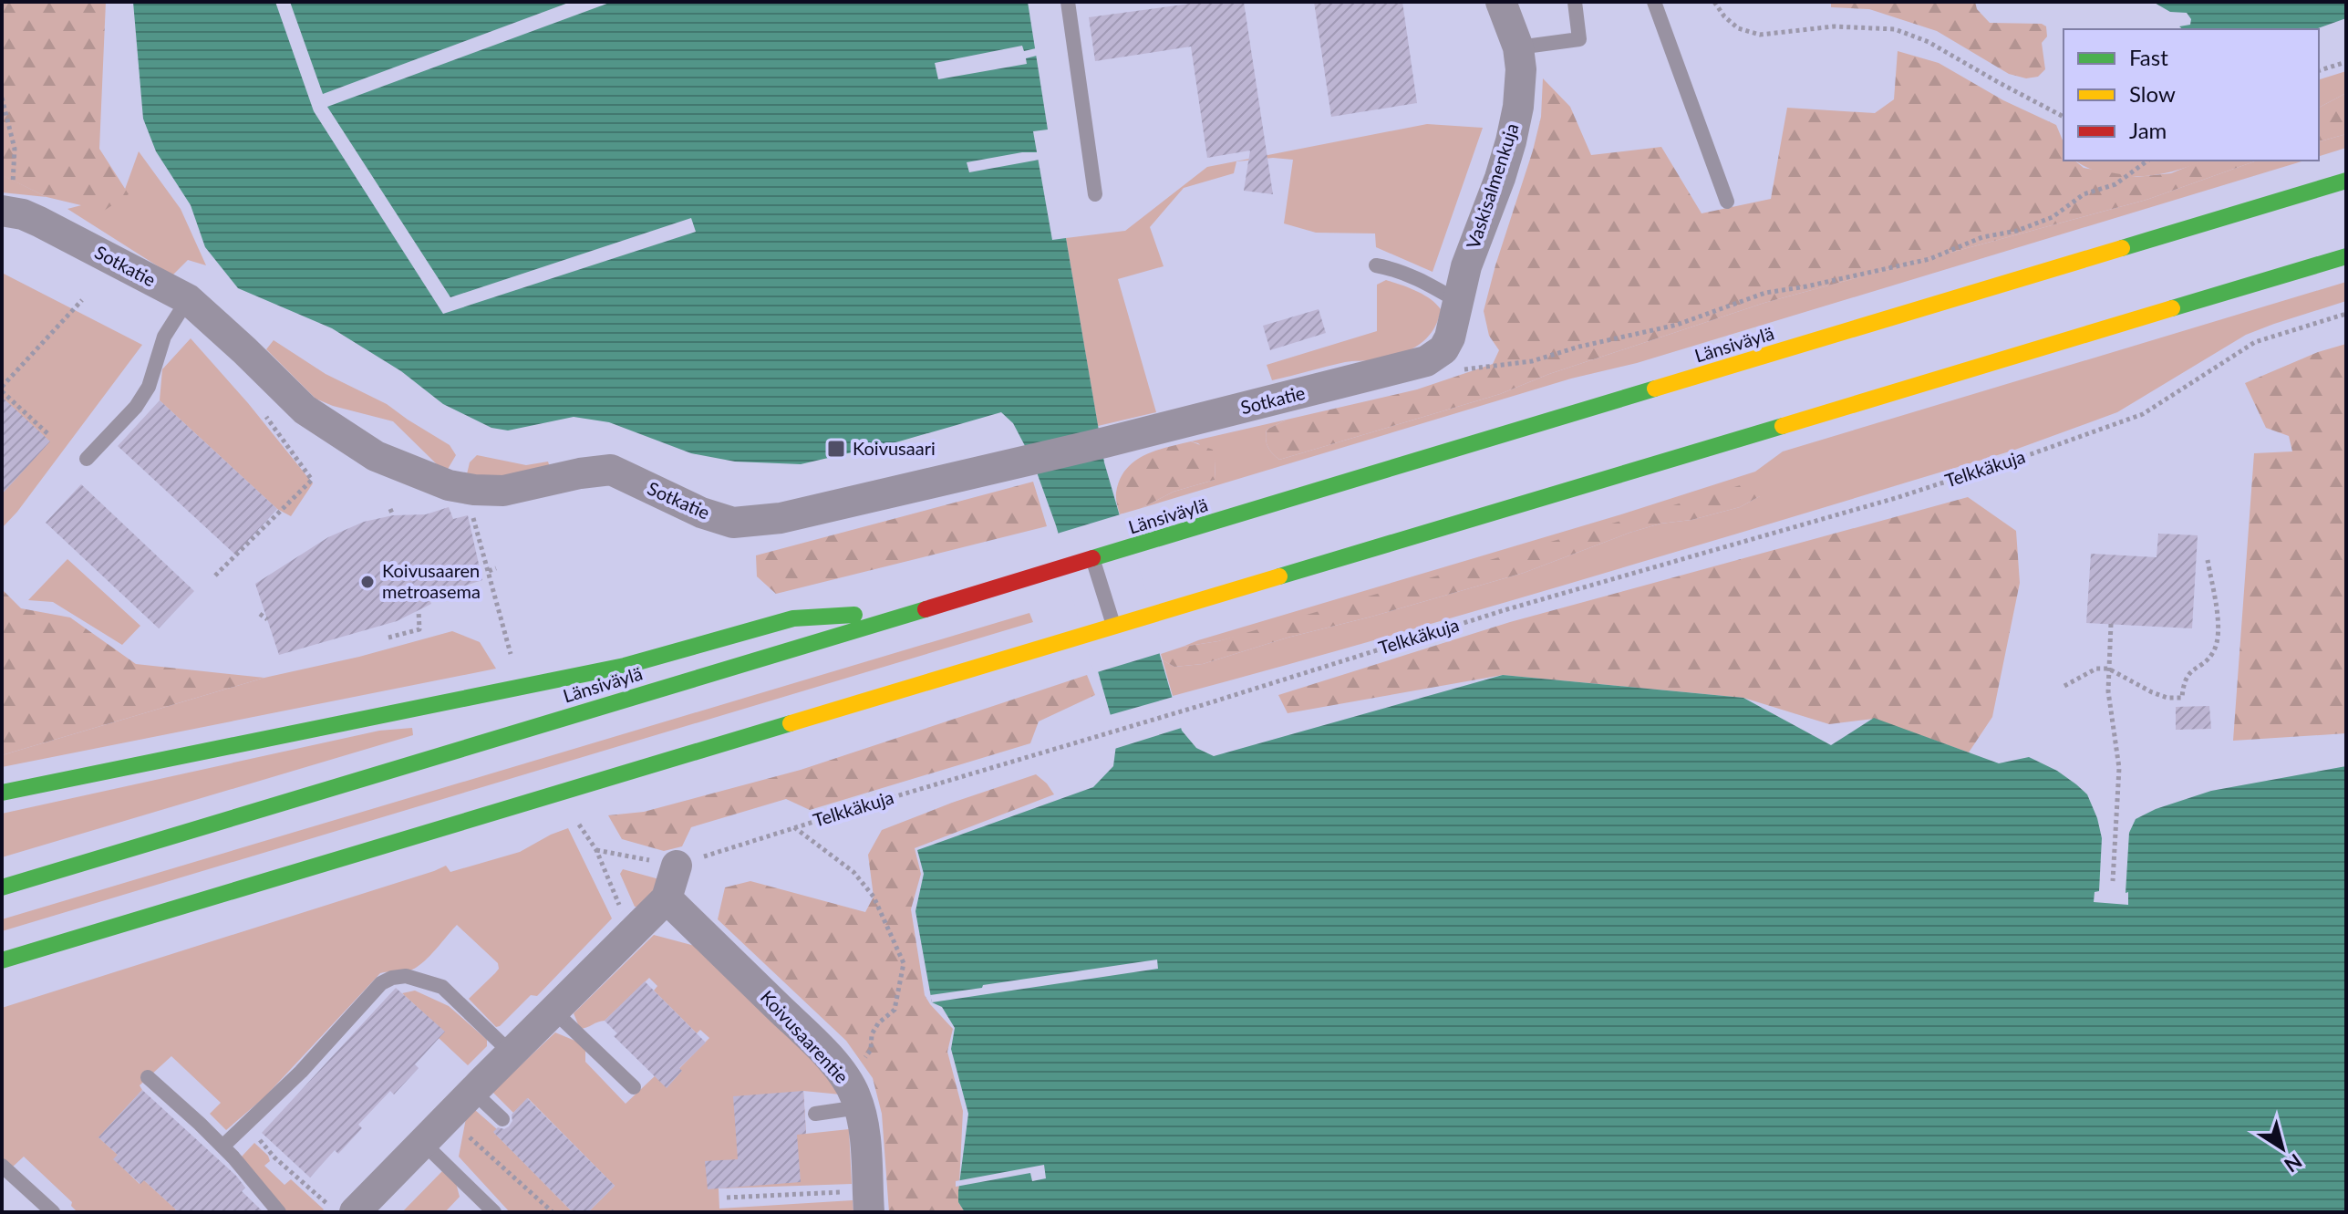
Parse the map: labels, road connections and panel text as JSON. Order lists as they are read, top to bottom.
{
  "streets": {
    "highway": ["Länsiväylä"],
    "street": ["Vaskisalmenkuja", "Sotkatie", "Koivusaarentie"],
    "path": ["Telkkäkuja"]
  },
  "crossings": [
    ["Vaskisalmenkuja", "Sotkatie"]
  ],
  "places": {
    "transit": ["Koivusaari"],
    "other": ["Koivusaaren metroasema"]
  },
  "legend": ["Fast", "Slow", "Jam"],
  "north": "bottom right"
}
